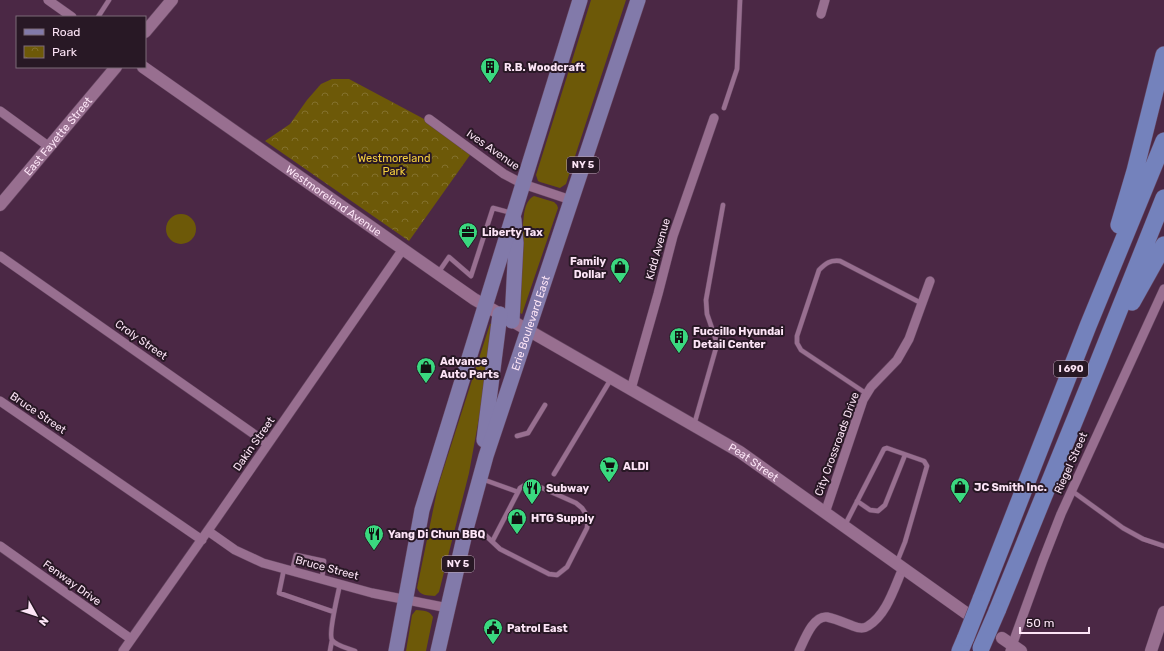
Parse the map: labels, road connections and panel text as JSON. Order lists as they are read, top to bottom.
{
  "streets": {
    "highway": ["I 690"],
    "main road": ["NY 5", "Erie Boulevard East"],
    "street": [
      "East Fayette Street",
      "Ives Avenue",
      "Westmoreland Avenue",
      "Kidd Avenue",
      "Croly Street",
      "Bruce Street",
      "Dakin Street",
      "City Crossroads Drive",
      "Peat Street",
      "Riegel Street",
      "Fenway Drive"
    ]
  },
  "crossings": [
    ["Ives Avenue", "Erie Boulevard East"],
    ["Westmoreland Avenue", "Erie Boulevard East"],
    ["Westmoreland Avenue", "Dakin Street"],
    ["Westmoreland Avenue", "Peat Street"],
    ["Kidd Avenue", "Peat Street"],
    ["Erie Boulevard East", "Bruce Street"],
    ["Erie Boulevard East", "Peat Street"],
    ["Croly Street", "Dakin Street"],
    ["Bruce Street", "Dakin Street"],
    ["Dakin Street", "Fenway Drive"],
    ["City Crossroads Drive", "Peat Street"]
  ],
  "parks": ["Westmoreland Park"],
  "places": {
    "building": ["R.B. Woodcraft", "Fuccillo Hyundai Detail Center"],
    "office": ["Liberty Tax"],
    "shop": [
      "Family Dollar",
      "Advance Auto Parts",
      "JC Smith Inc.",
      "HTG Supply"
    ],
    "supermarket": ["ALDI"],
    "restaurant": ["Subway", "Yang Di Chun BBQ"],
    "public building": ["Patrol East"]
  },
  "legend": ["Road", "Park"],
  "scale_bar": "50 m",
  "north": "bottom right"
}
